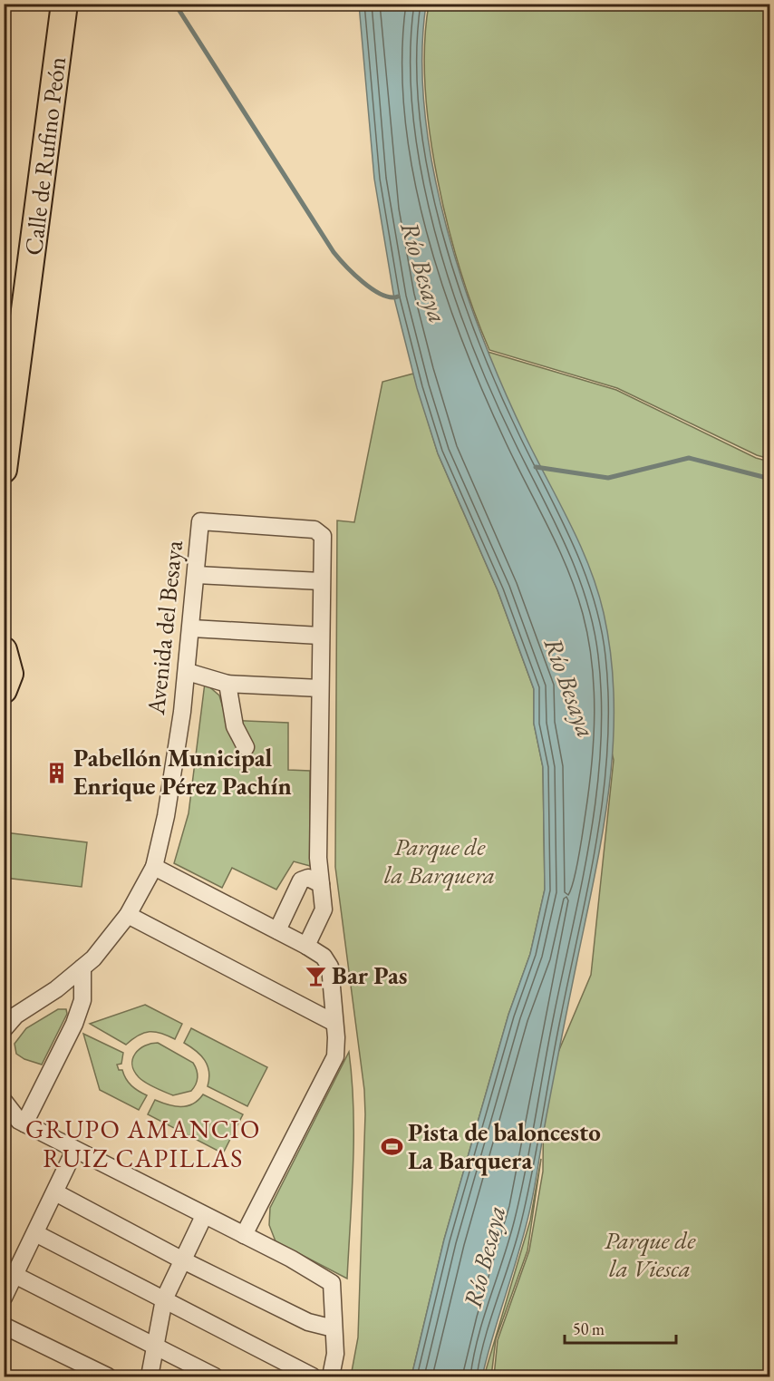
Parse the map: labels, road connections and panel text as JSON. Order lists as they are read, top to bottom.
{
  "streets": {
    "main road": ["Calle de Rufino Peón"],
    "street": ["Avenida del Besaya"]
  },
  "districts": ["GRUPO AMANCIO RUIZ CAPILLAS"],
  "water": ["Río Besaya"],
  "parks": ["Parque de la Barquera", "Parque de la Viesca"],
  "places": {
    "building": ["Pabellón Municipal Enrique Pérez Pachín"],
    "bar": ["Bar Pas"],
    "sports": ["Pista de baloncesto La Barquera"]
  },
  "scale_bar": "50 m"
}
